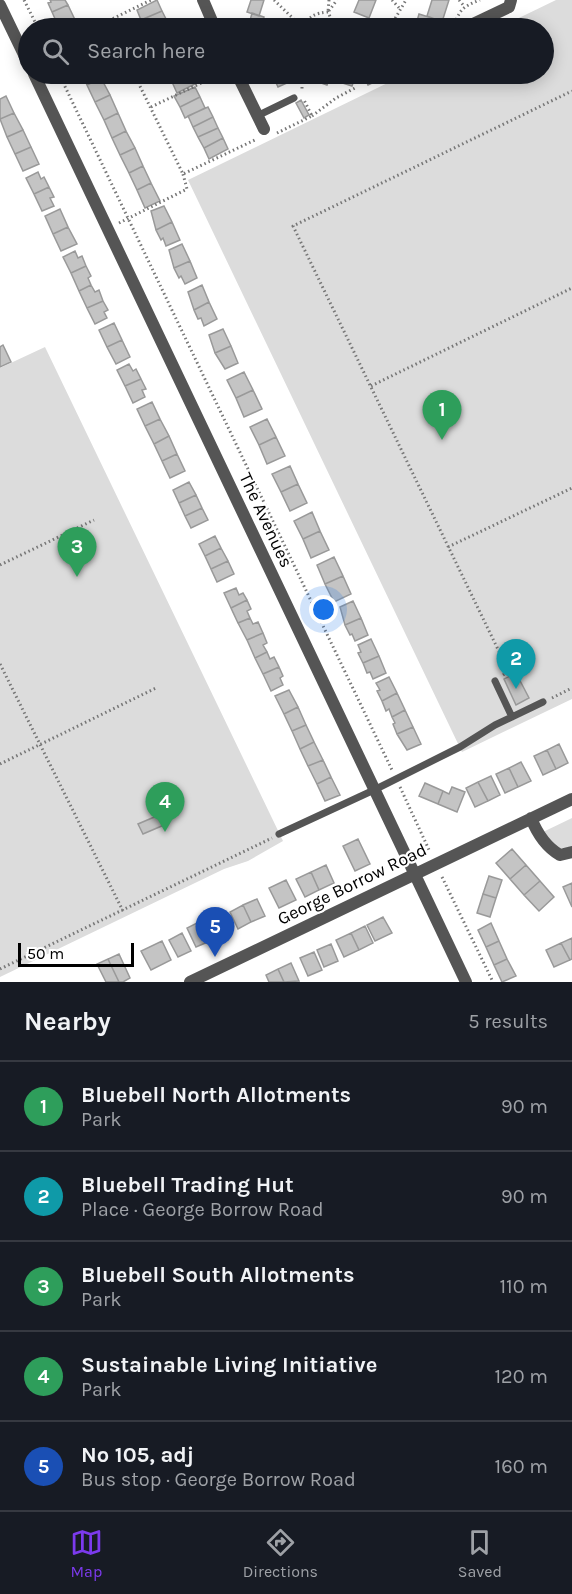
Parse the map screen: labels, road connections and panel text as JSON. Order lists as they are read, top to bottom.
{
  "streets": {
    "street": ["The Avenues", "George Borrow Road"]
  },
  "crossings": [
    ["The Avenues", "George Borrow Road"]
  ],
  "scale_bar": "50 m",
  "page": {
    "search": "Search here",
    "pins": [
      "1",
      "3",
      "2",
      "4",
      "5"
    ],
    "scale": "50 m",
    "heading": ["Nearby", "5 results"],
    "list": [
      {
        "mark": "1",
        "name": "Bluebell North Allotments",
        "note": "Park",
        "value": "90 m"
      },
      {
        "mark": "2",
        "name": "Bluebell Trading Hut",
        "note": "Place · George Borrow Road",
        "value": "90 m"
      },
      {
        "mark": "3",
        "name": "Bluebell South Allotments",
        "note": "Park",
        "value": "110 m"
      },
      {
        "mark": "4",
        "name": "Sustainable Living Initiative",
        "note": "Park",
        "value": "120 m"
      },
      {
        "mark": "5",
        "name": "No 105, adj",
        "note": "Bus stop · George Borrow Road",
        "value": "160 m"
      }
    ],
    "nav": ["Map", "Directions", "Saved"]
  }
}
